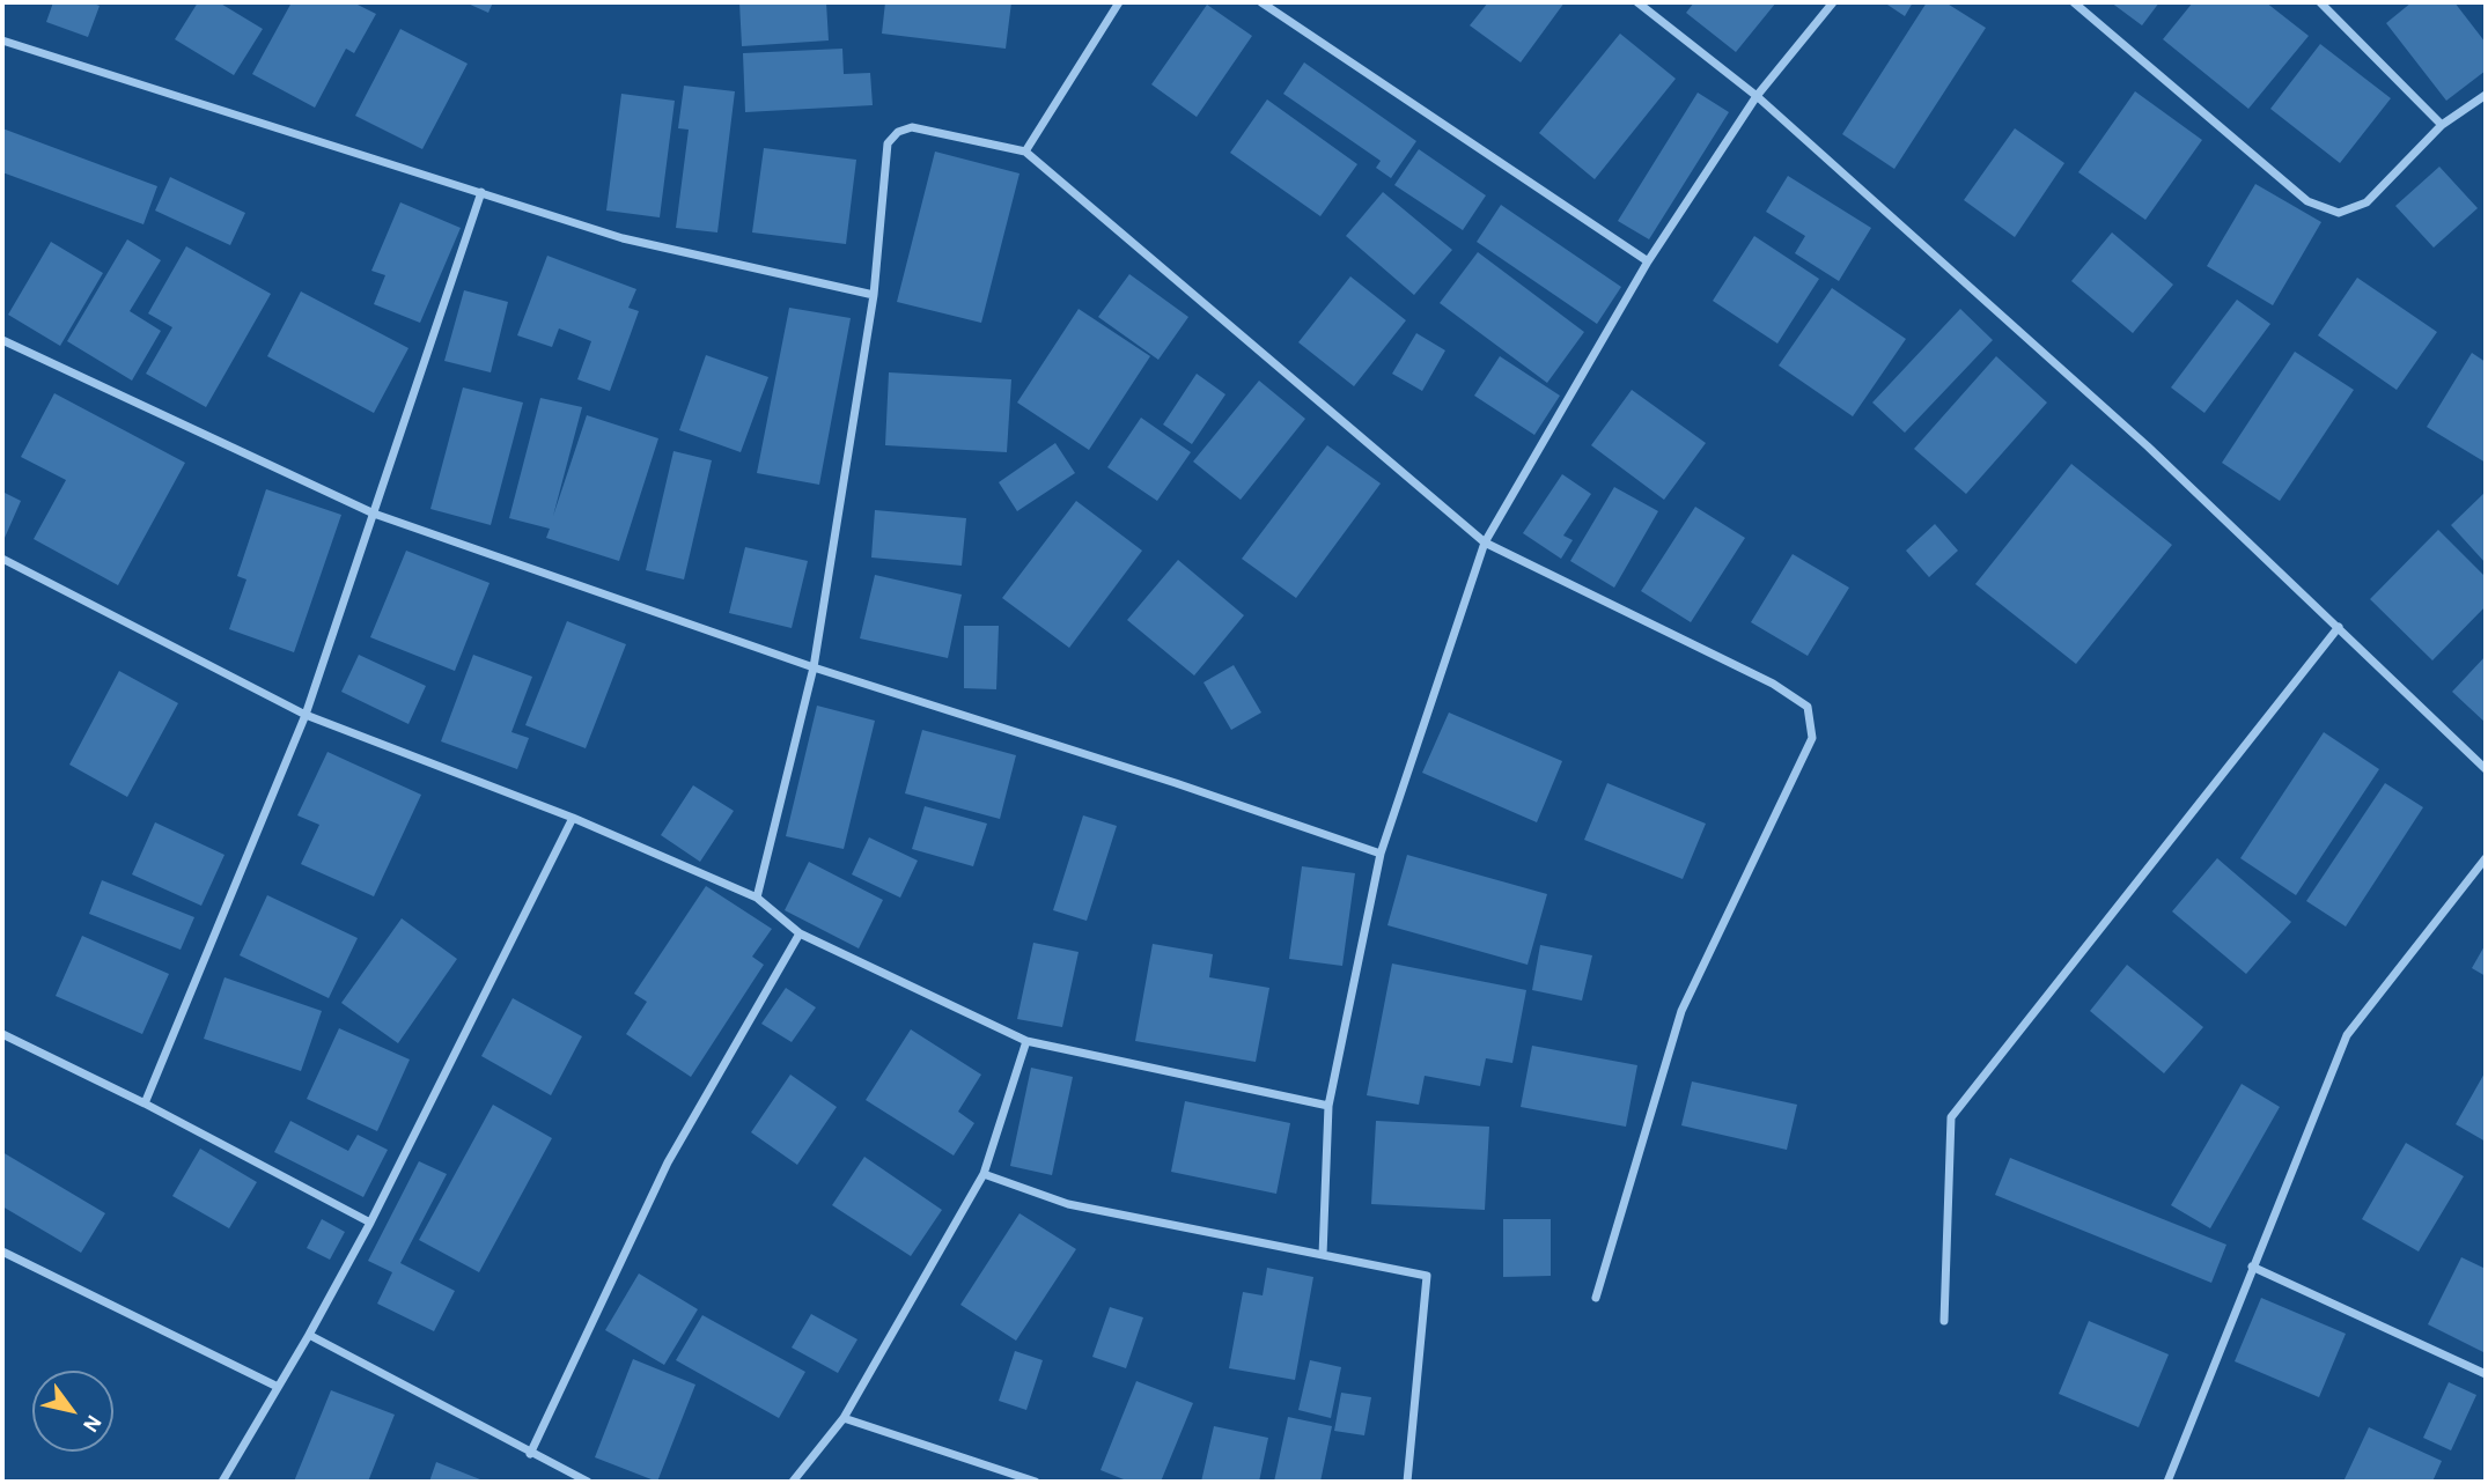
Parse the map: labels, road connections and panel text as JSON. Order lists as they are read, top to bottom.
{
  "north": "bottom right"
}
